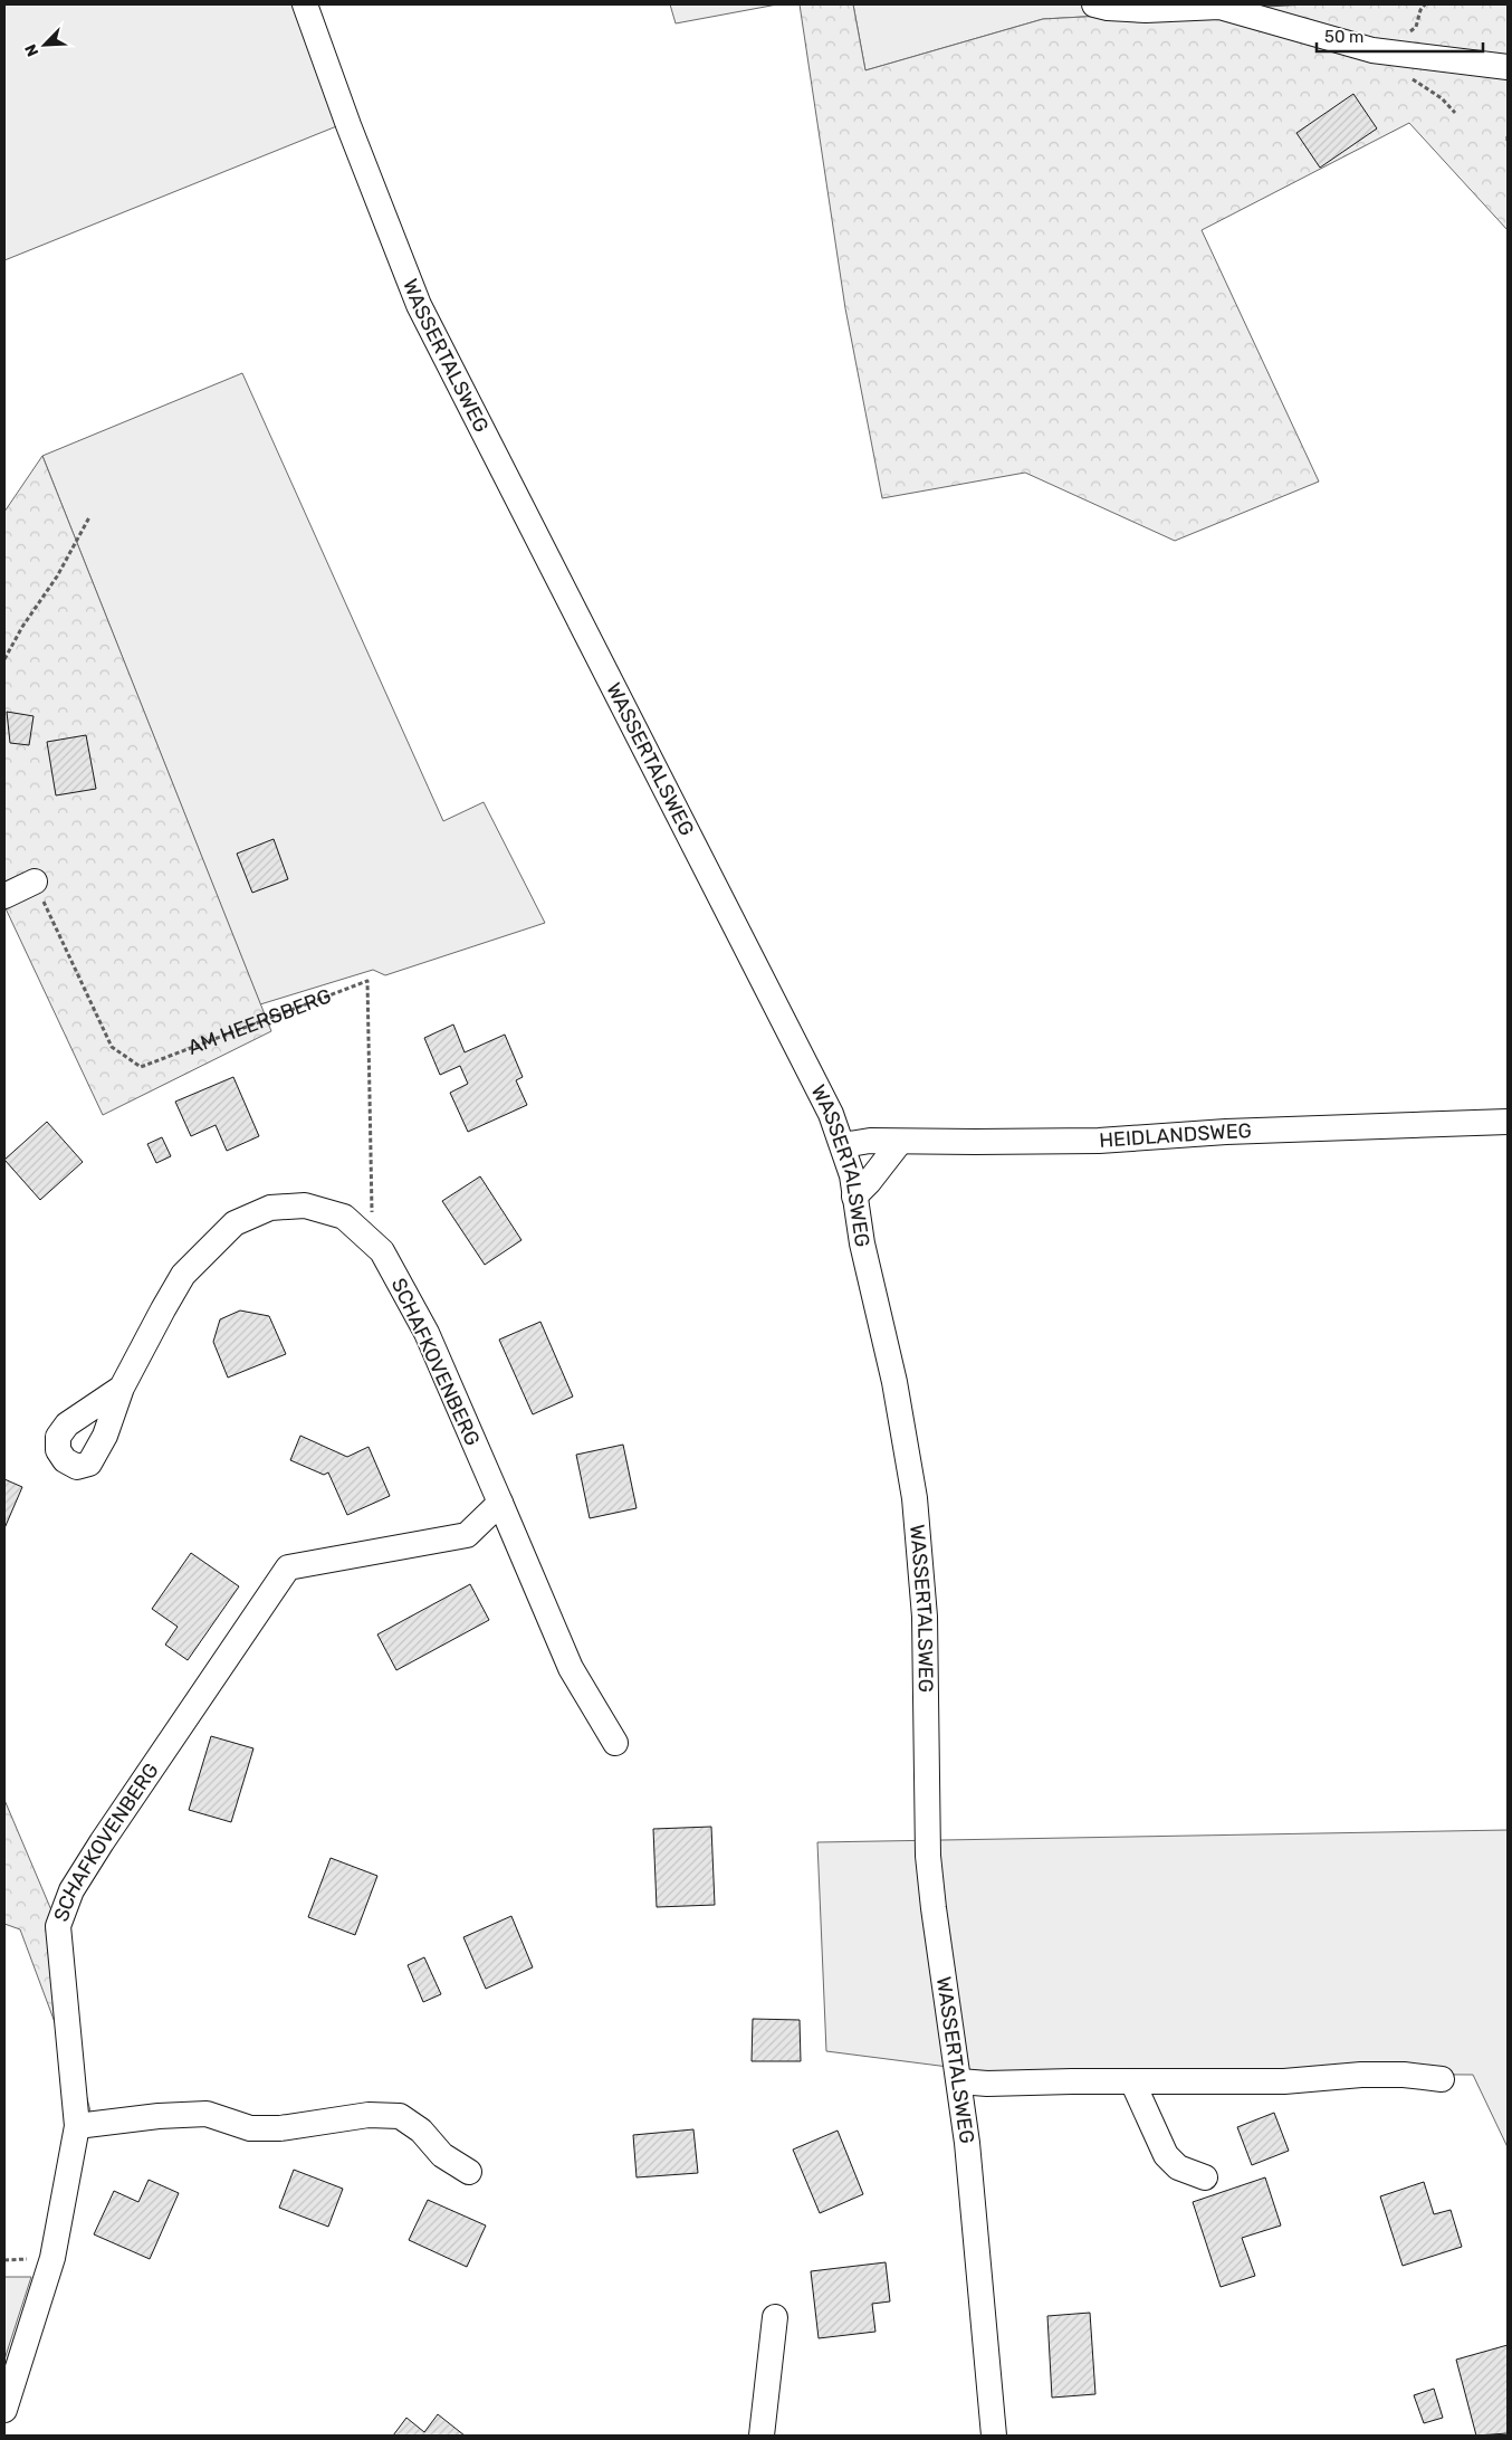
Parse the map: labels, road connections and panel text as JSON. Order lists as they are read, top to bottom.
{
  "streets": {
    "street": ["WASSERTALSWEG", "HEIDLANDSWEG", "SCHAFKOVENBERG"],
    "path": ["AM HEERSBERG"]
  },
  "crossings": [
    ["WASSERTALSWEG", "HEIDLANDSWEG"],
    ["AM HEERSBERG", "SCHAFKOVENBERG"]
  ],
  "scale_bar": "50 m",
  "north": "bottom left"
}
